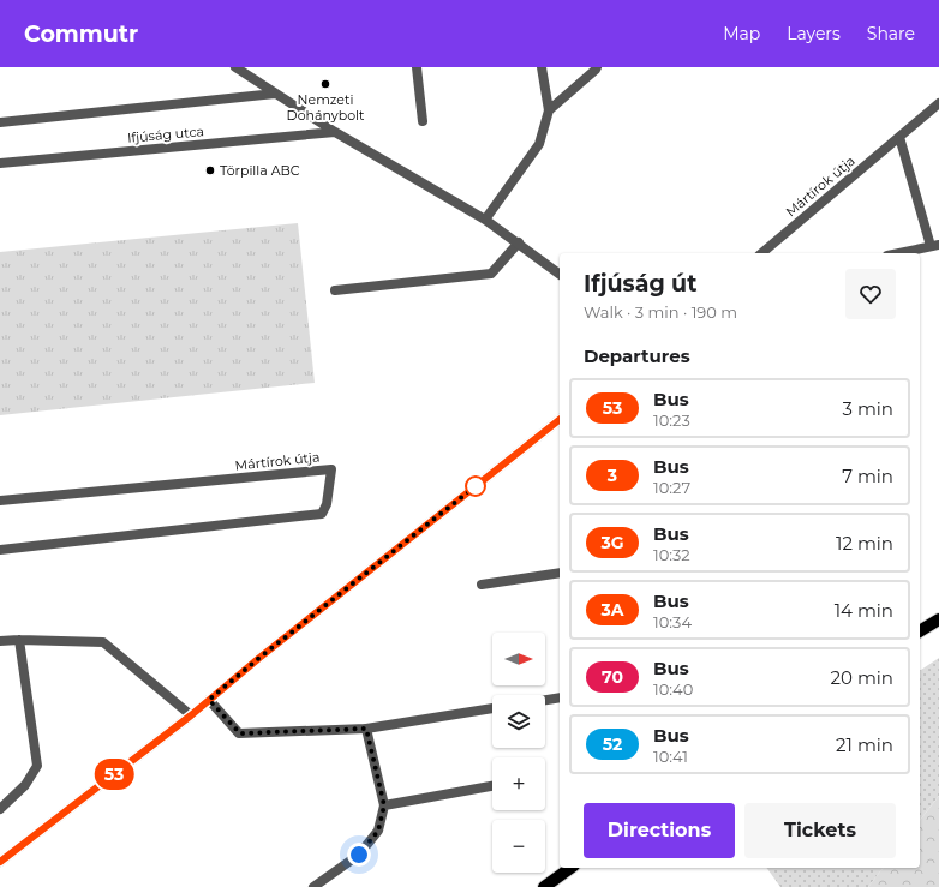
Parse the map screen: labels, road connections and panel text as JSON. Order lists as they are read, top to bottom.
{
  "streets": {
    "street": ["Ifjúság utca", "Mártírok útja"]
  },
  "places": ["Nemzeti Dohánybolt", "Törpilla ABC"],
  "lines": ["bus line 53"],
  "north": "right",
  "page": {
    "header": "Commutr",
    "nav": ["Map", "Layers", "Share"],
    "on_map": "53",
    "heading": [
      ["Ifjúság út", "Walk · 3 min · 190 m"],
      "Departures"
    ],
    "list": [
      {
        "mark": "53",
        "name": "Bus",
        "note": "10:23",
        "value": "3 min"
      },
      {
        "mark": "3",
        "name": "Bus",
        "note": "10:27",
        "value": "7 min"
      },
      {
        "mark": "3G",
        "name": "Bus",
        "note": "10:32",
        "value": "12 min"
      },
      {
        "mark": "3A",
        "name": "Bus",
        "note": "10:34",
        "value": "14 min"
      },
      {
        "mark": "70",
        "name": "Bus",
        "note": "10:40",
        "value": "20 min"
      },
      {
        "mark": "52",
        "name": "Bus",
        "note": "10:41",
        "value": "21 min"
      }
    ],
    "map_buttons": ["+", "−"],
    "buttons": ["Directions", "Tickets"]
  }
}
